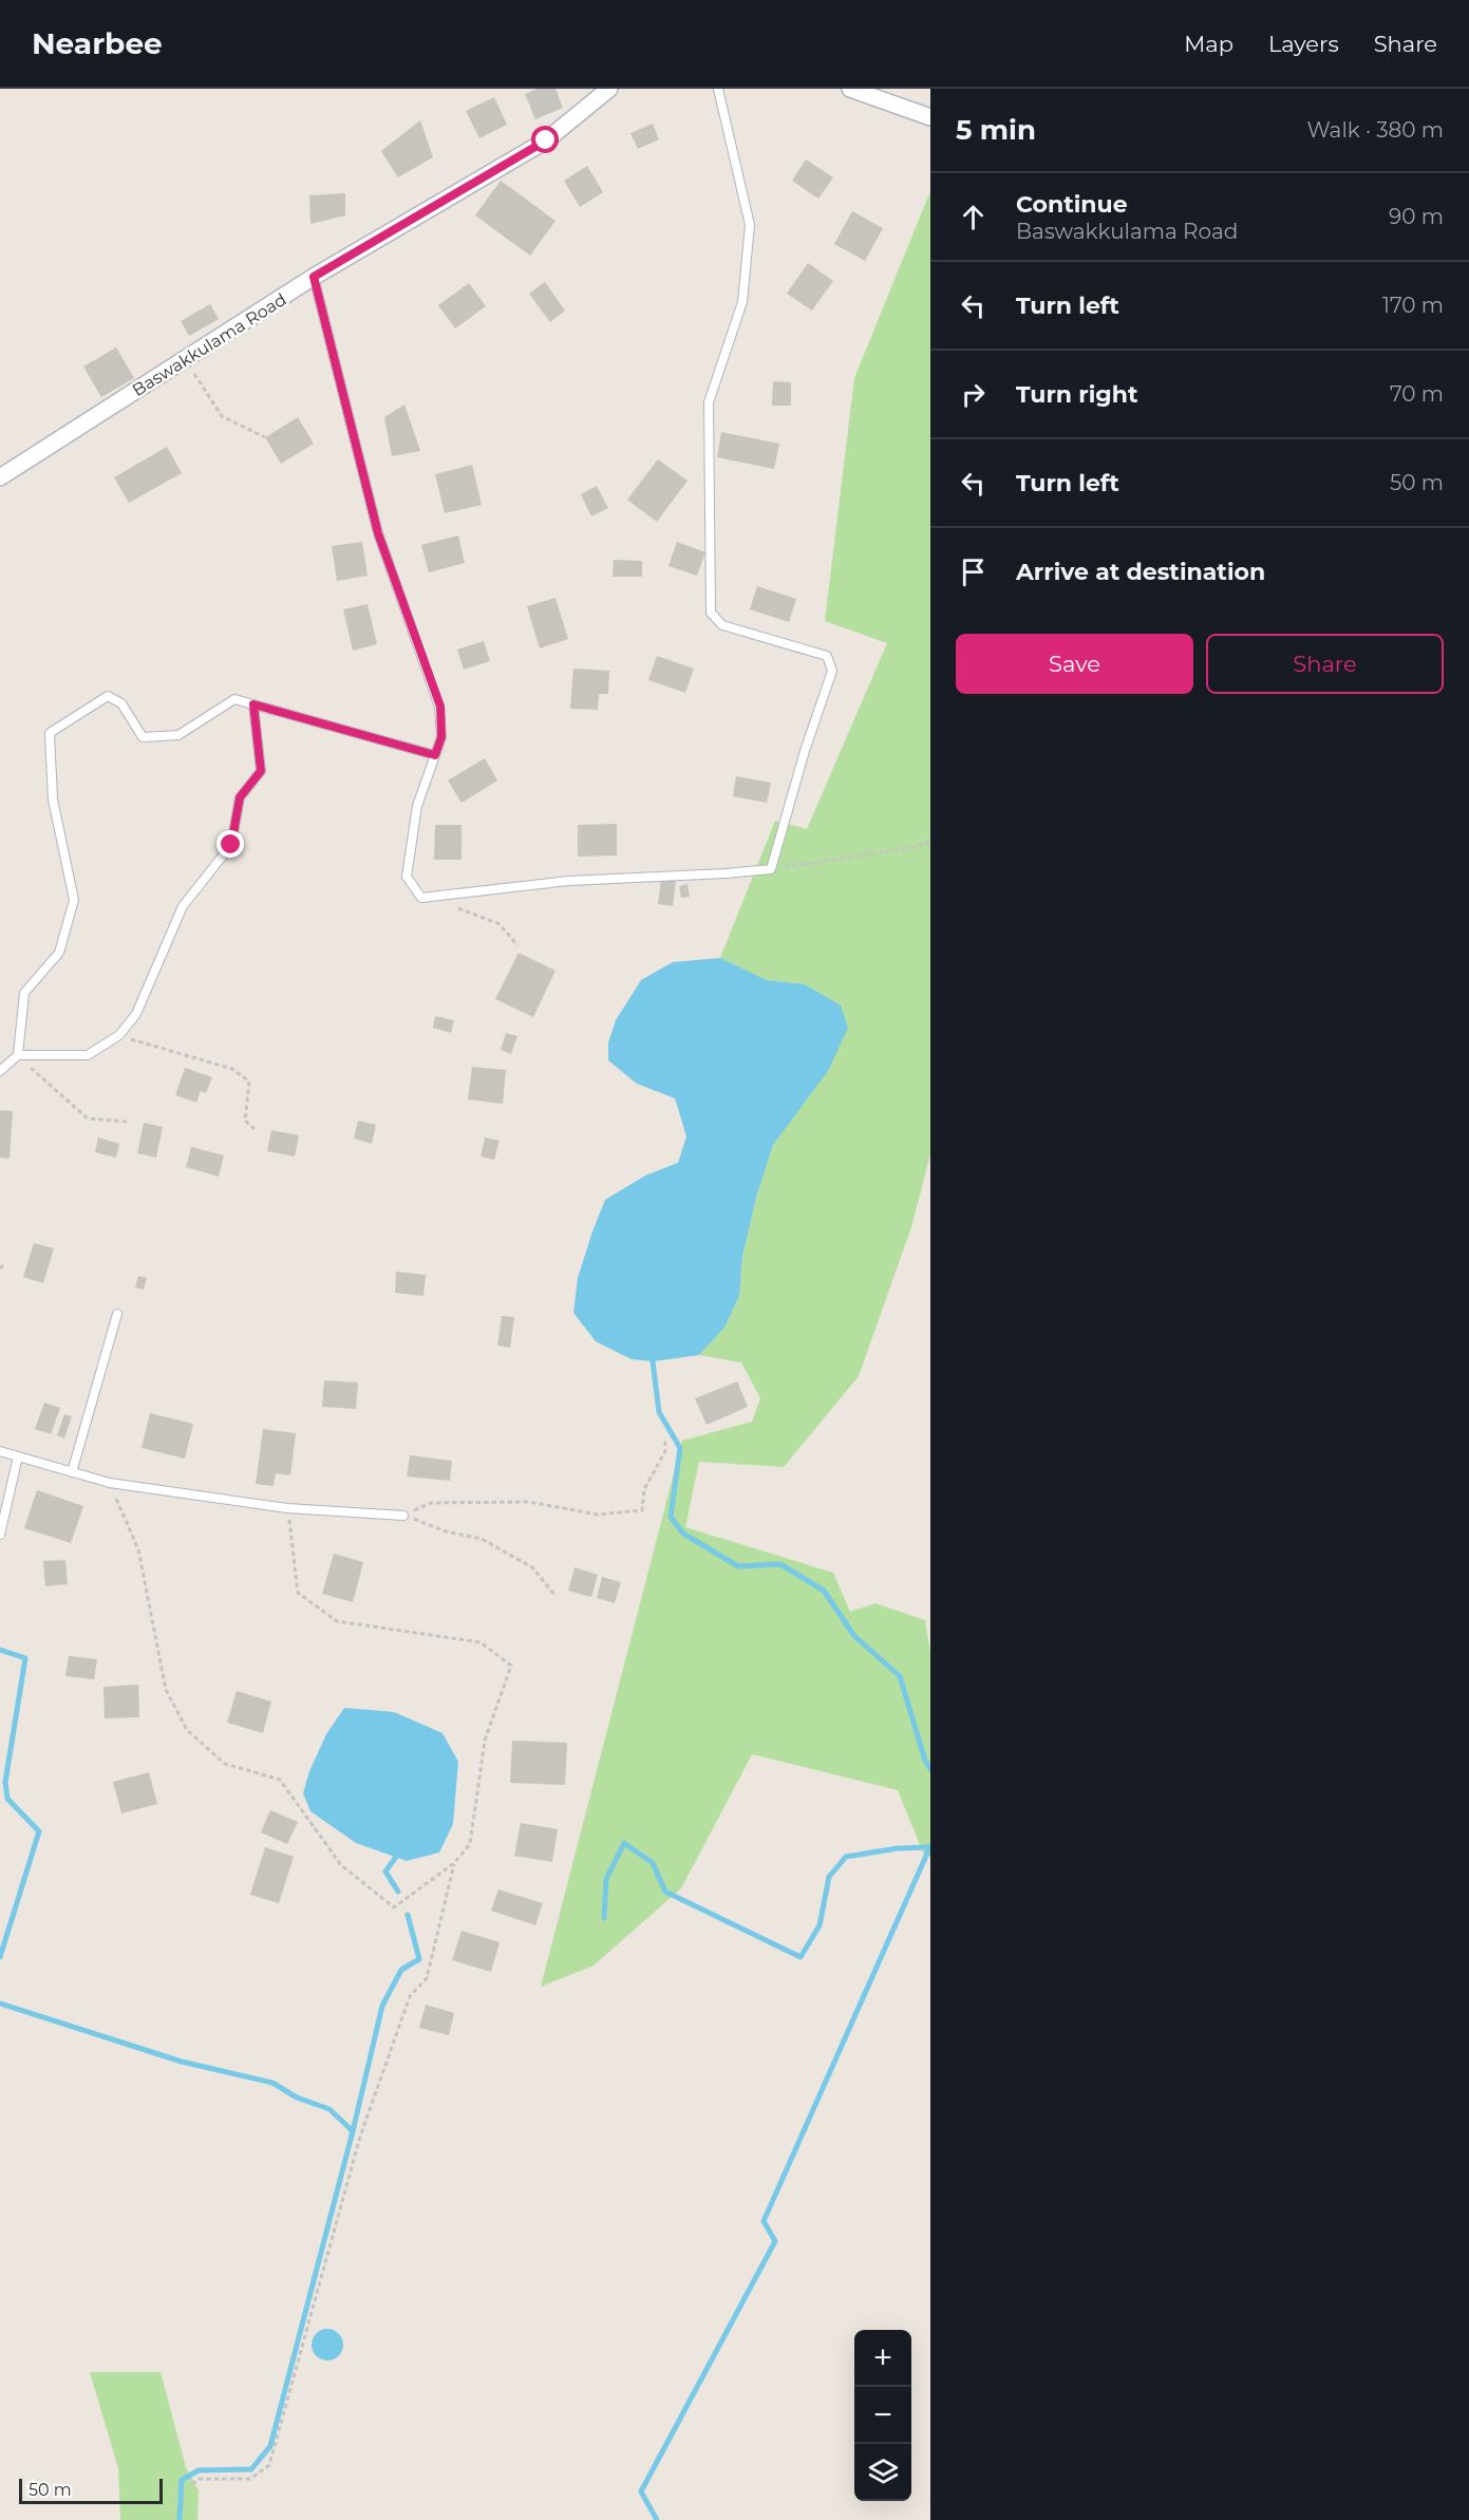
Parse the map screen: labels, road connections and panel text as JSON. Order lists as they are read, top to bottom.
{
  "streets": {
    "street": ["Baswakkulama Road"]
  },
  "scale_bar": "50 m",
  "page": {
    "header": "Nearbee",
    "nav": ["Map", "Layers", "Share"],
    "heading": ["5 min", "Walk · 380 m"],
    "list": [
      ["Continue", "Baswakkulama Road", "90 m"],
      ["Turn left", "170 m"],
      ["Turn right", "70 m"],
      ["Turn left", "50 m"],
      "Arrive at destination"
    ],
    "buttons": ["Save", "Share"],
    "map_buttons": ["+", "−"],
    "scale": "50 m"
  }
}
